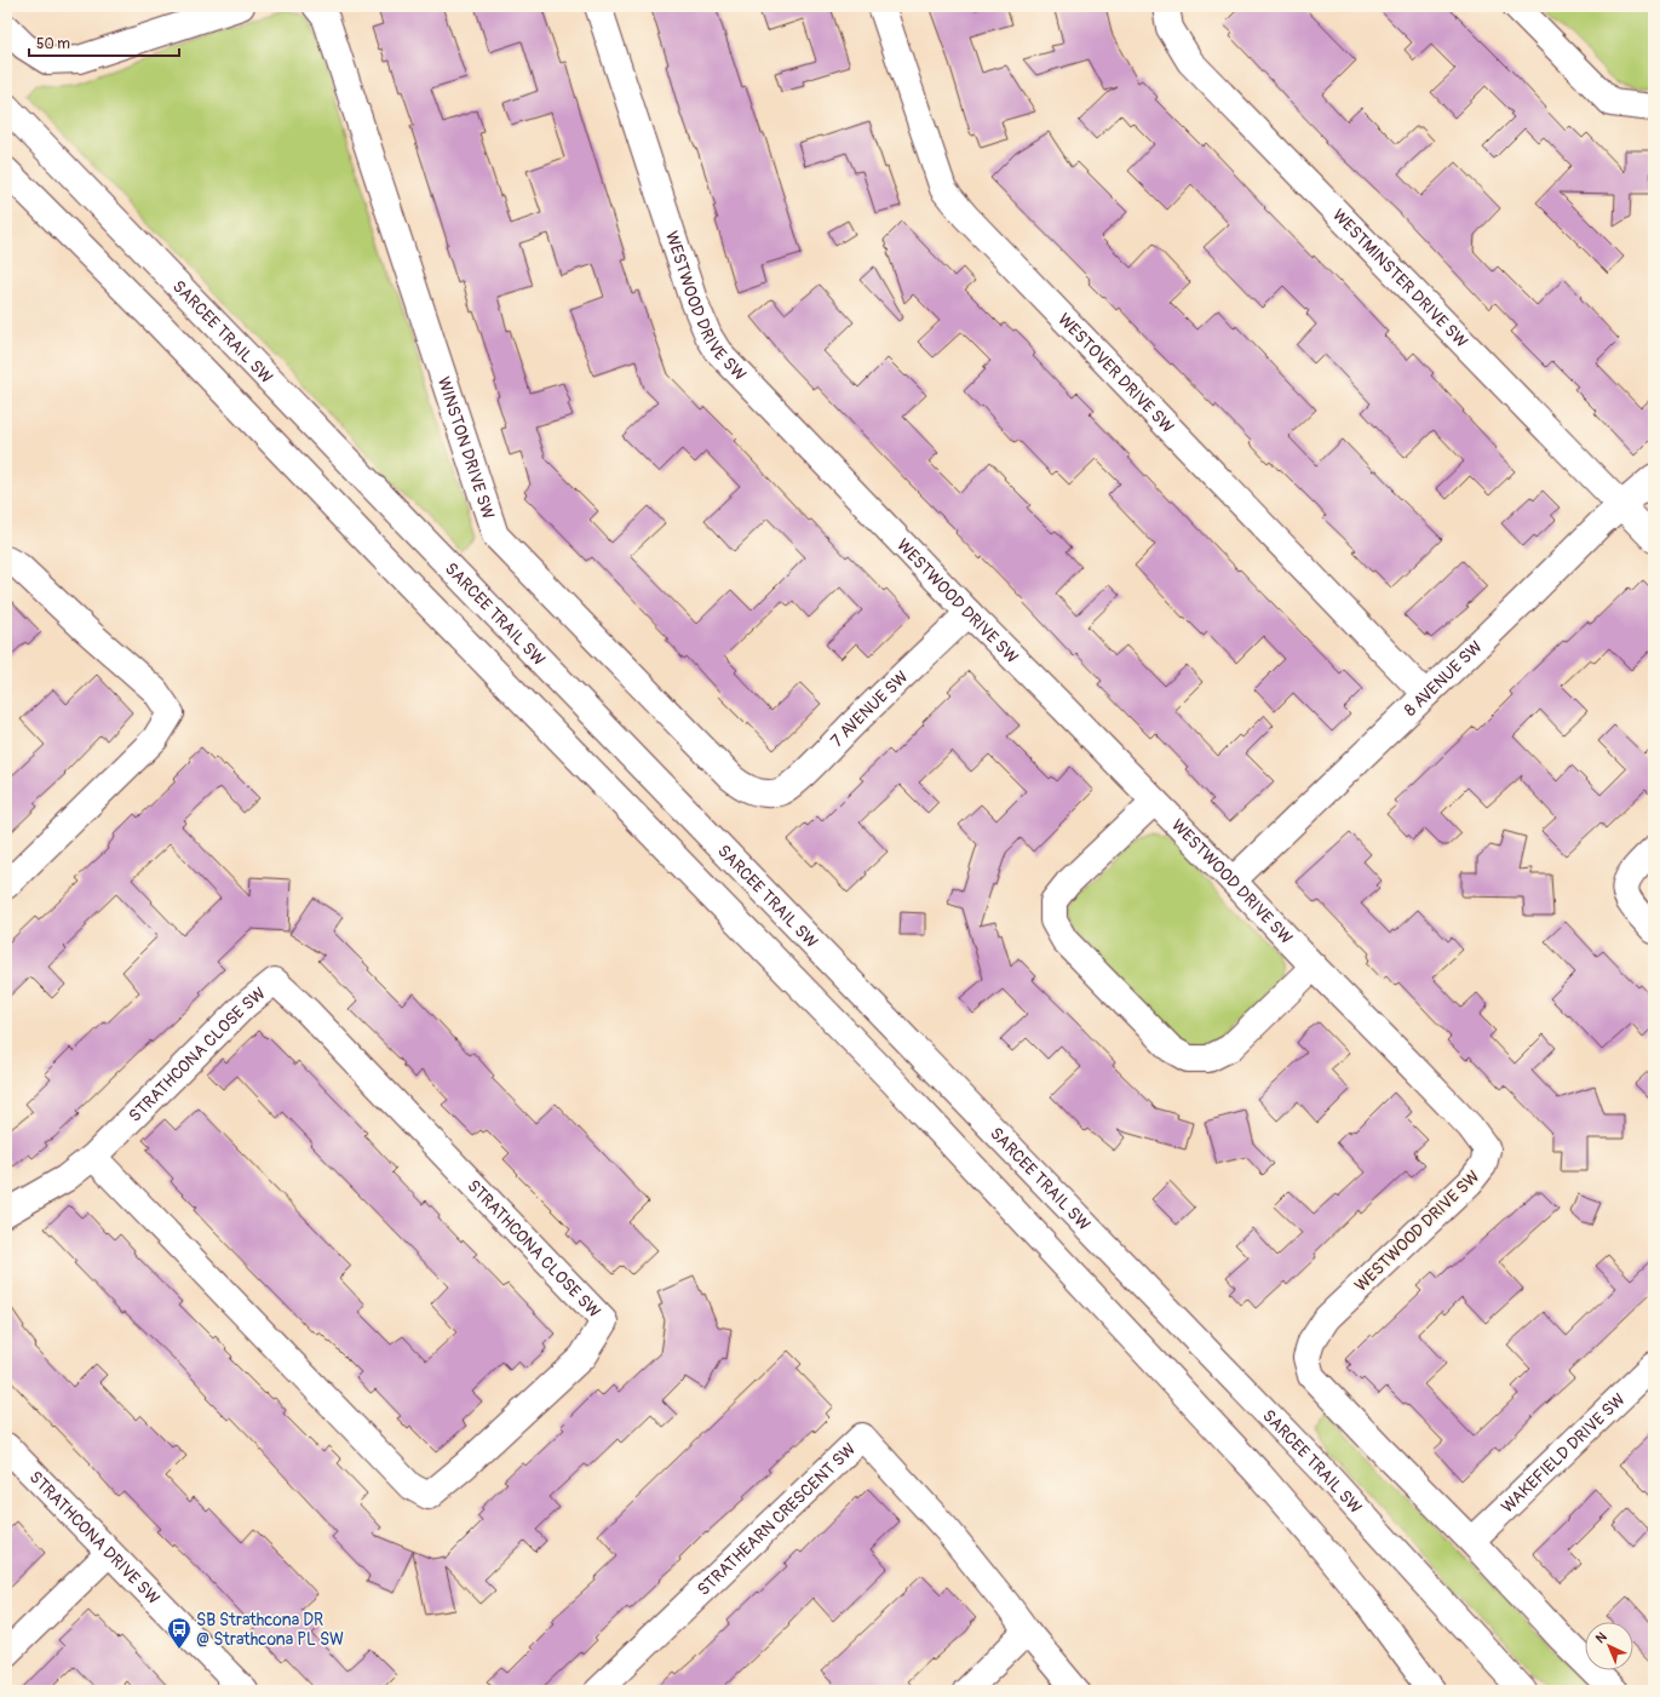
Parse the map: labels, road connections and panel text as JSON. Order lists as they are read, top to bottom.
{
  "streets": {
    "main road": [
      "WESTMINSTER DRIVE SW",
      "WESTWOOD DRIVE SW",
      "SARCEE TRAIL SW",
      "WESTOVER DRIVE SW",
      "WINSTON DRIVE SW",
      "8 AVENUE SW",
      "7 AVENUE SW",
      "STRATHCONA CLOSE SW",
      "WAKEFIELD DRIVE SW",
      "STRATHEARN CRESCENT SW",
      "STRATHCONA DRIVE SW"
    ]
  },
  "crossings": [
    ["WESTMINSTER DRIVE SW", "8 AVENUE SW"],
    ["WESTWOOD DRIVE SW", "8 AVENUE SW"],
    ["WESTWOOD DRIVE SW", "7 AVENUE SW"],
    ["WESTWOOD DRIVE SW", "WAKEFIELD DRIVE SW"],
    ["WESTOVER DRIVE SW", "8 AVENUE SW"],
    ["WINSTON DRIVE SW", "7 AVENUE SW"]
  ],
  "places": {
    "bus stop": ["SB Strathcona DR @ Strathcona PL SW"]
  },
  "scale_bar": "50 m",
  "north": "top left"
}
